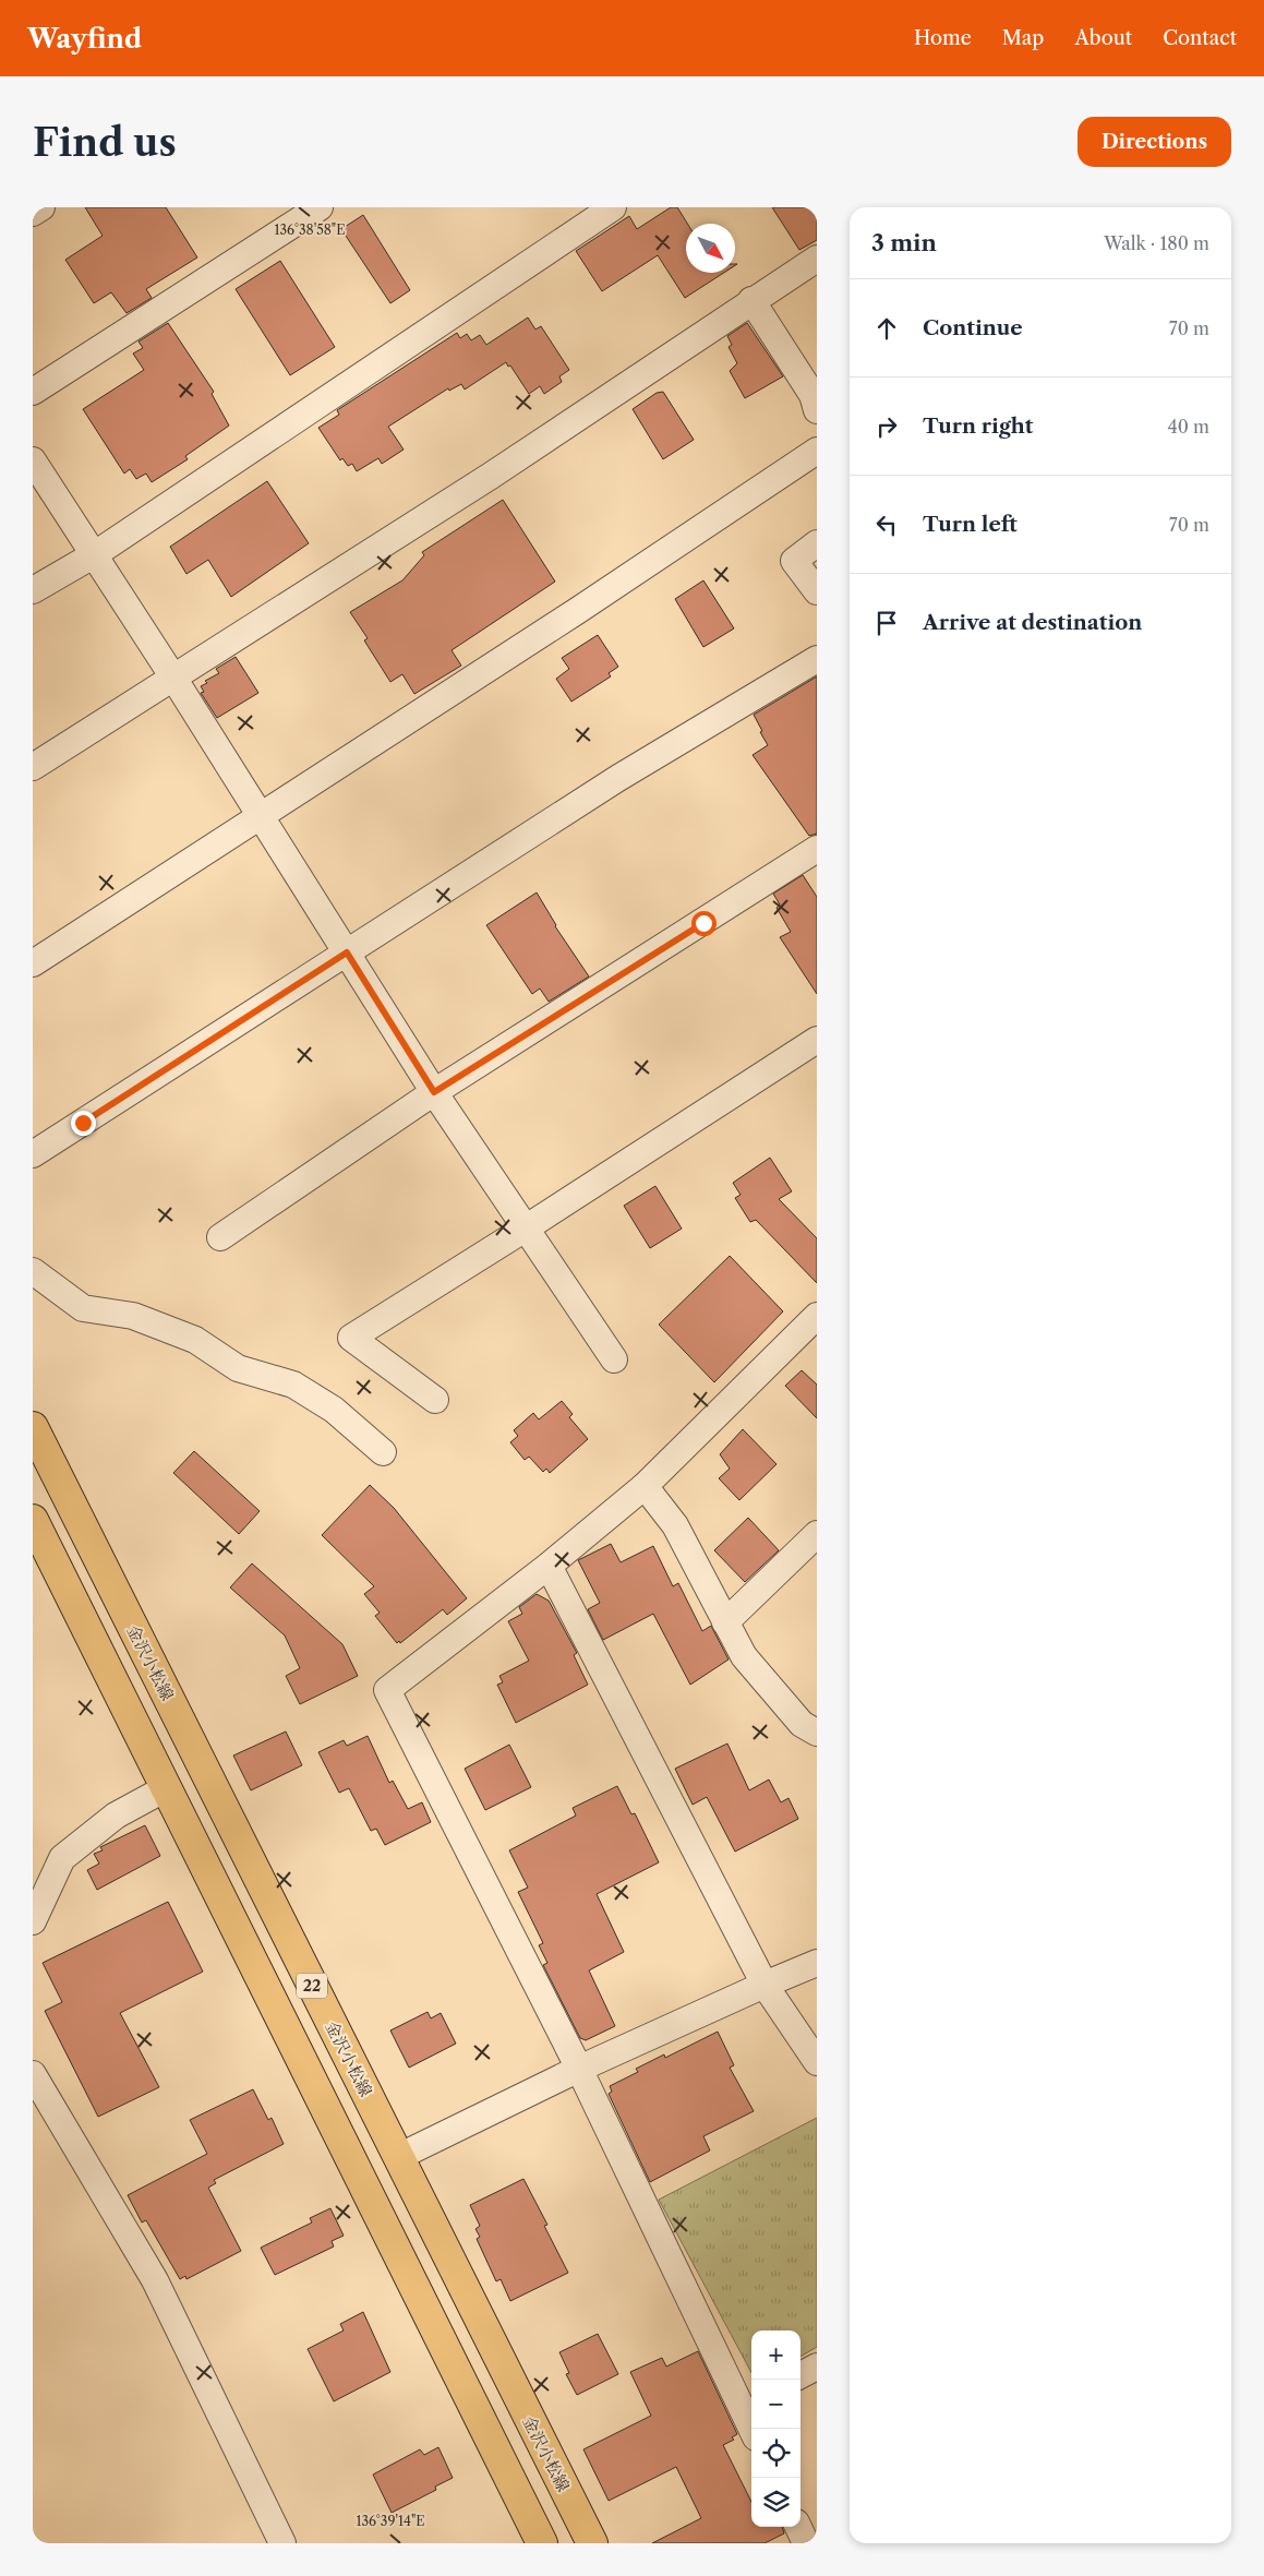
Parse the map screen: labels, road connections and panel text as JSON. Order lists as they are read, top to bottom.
{
  "streets": {
    "main road": ["金沢小松線", "22"]
  },
  "north": "bottom right",
  "page": {
    "header": "Wayfind",
    "nav": [
      "Home",
      "Map",
      "About",
      "Contact"
    ],
    "buttons": "Directions",
    "title": "Find us",
    "heading": ["3 min", "Walk · 180 m"],
    "list": [
      ["Continue", "70 m"],
      ["Turn right", "40 m"],
      ["Turn left", "70 m"],
      "Arrive at destination"
    ],
    "map_buttons": ["+", "−"]
  },
  "coordinates": ["136°38'58\"E", "136°39'14\"E"]
}
